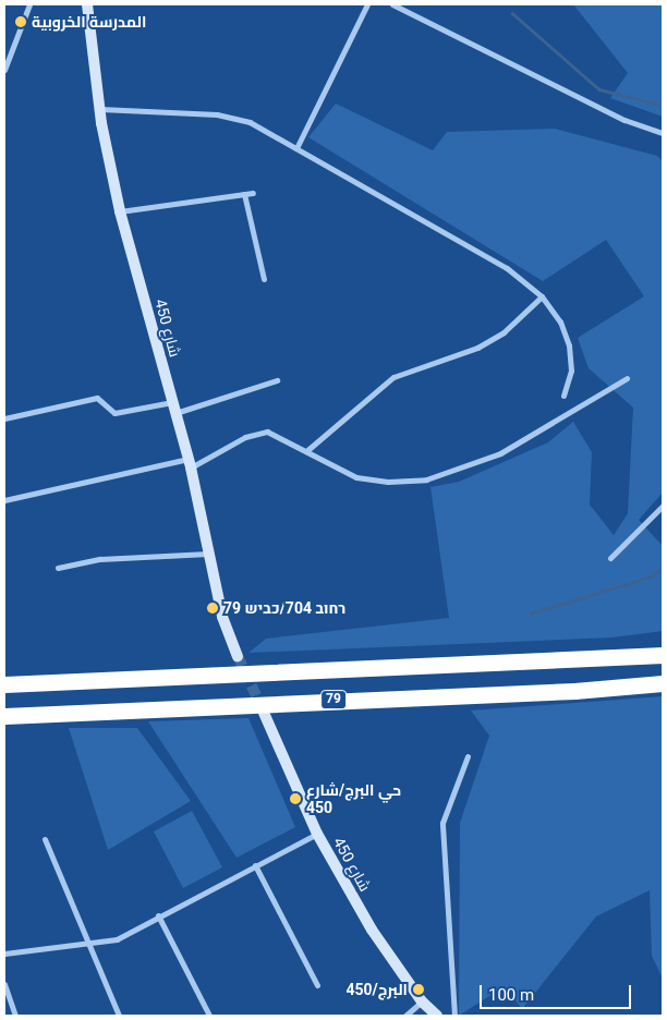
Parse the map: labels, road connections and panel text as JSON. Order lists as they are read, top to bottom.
{
  "streets": {
    "highway": ["79"],
    "street": ["شارع 450"]
  },
  "places": [
    "المدرسة الخروبية",
    "רחוב 704/כביש 79",
    "حي البرج/شارع 450",
    "البرج/450"
  ],
  "scale_bar": "100 m"
}
